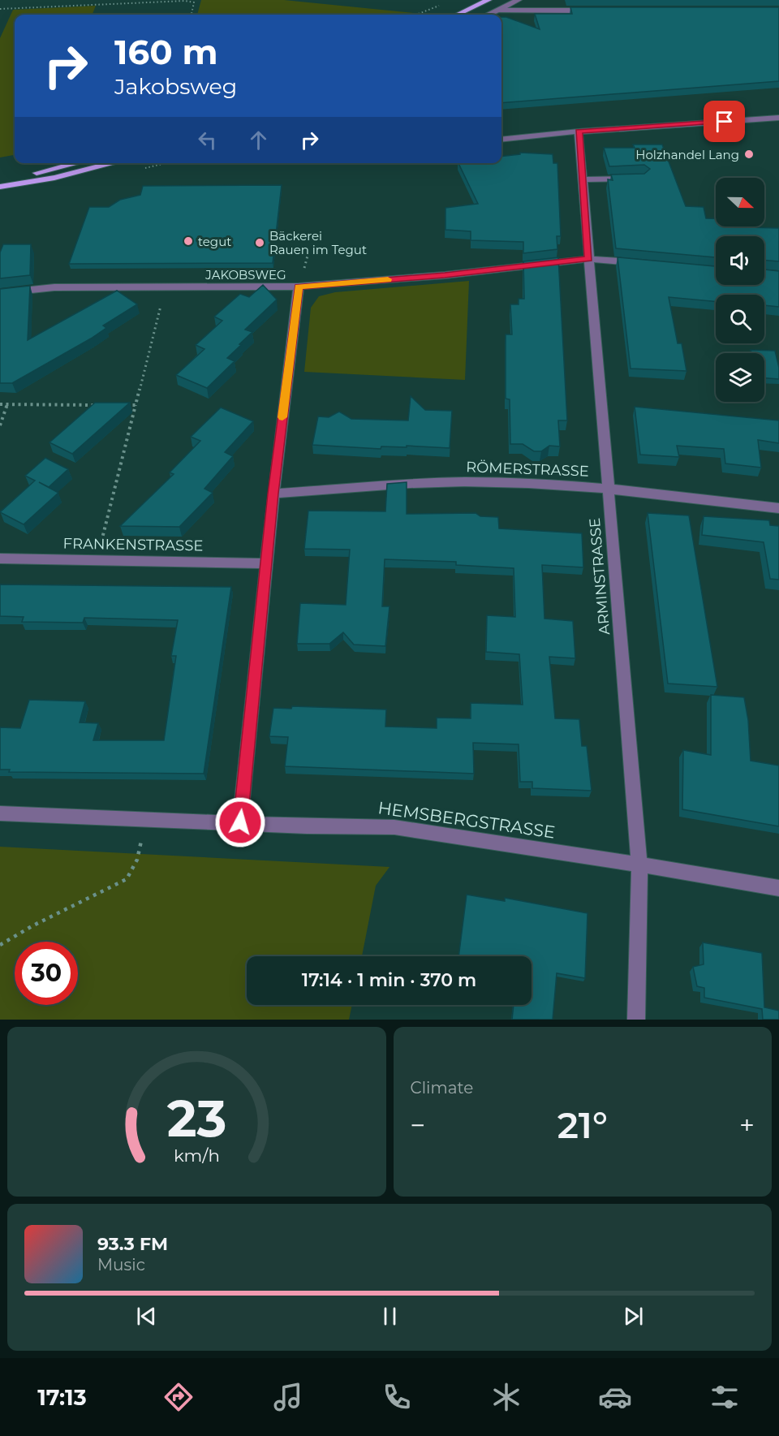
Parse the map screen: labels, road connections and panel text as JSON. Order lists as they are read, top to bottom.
{
  "streets": {
    "street": [
      "JAKOBSWEG",
      "RÖMERSTRASSE",
      "FRANKENSTRASSE",
      "ARMINSTRASSE",
      "HEMSBERGSTRASSE"
    ]
  },
  "crossings": [
    ["JAKOBSWEG", "ARMINSTRASSE"],
    ["RÖMERSTRASSE", "ARMINSTRASSE"],
    ["ARMINSTRASSE", "HEMSBERGSTRASSE"]
  ],
  "places": ["Holzhandel Lang", "tegut", "Bäckerei Rauen im Tegut"],
  "north": "right",
  "page": {
    "turn": ["160 m", "Jakobsweg"],
    "limit": "30",
    "trip": "17:14 · 1 min · 370 m",
    "tile": "Climate",
    "heat": ["−", "21°", "+"],
    "song": ["93.3 FM", "Music"],
    "tabs": "17:13",
    "gauge": ["23", "km/h"]
  }
}
